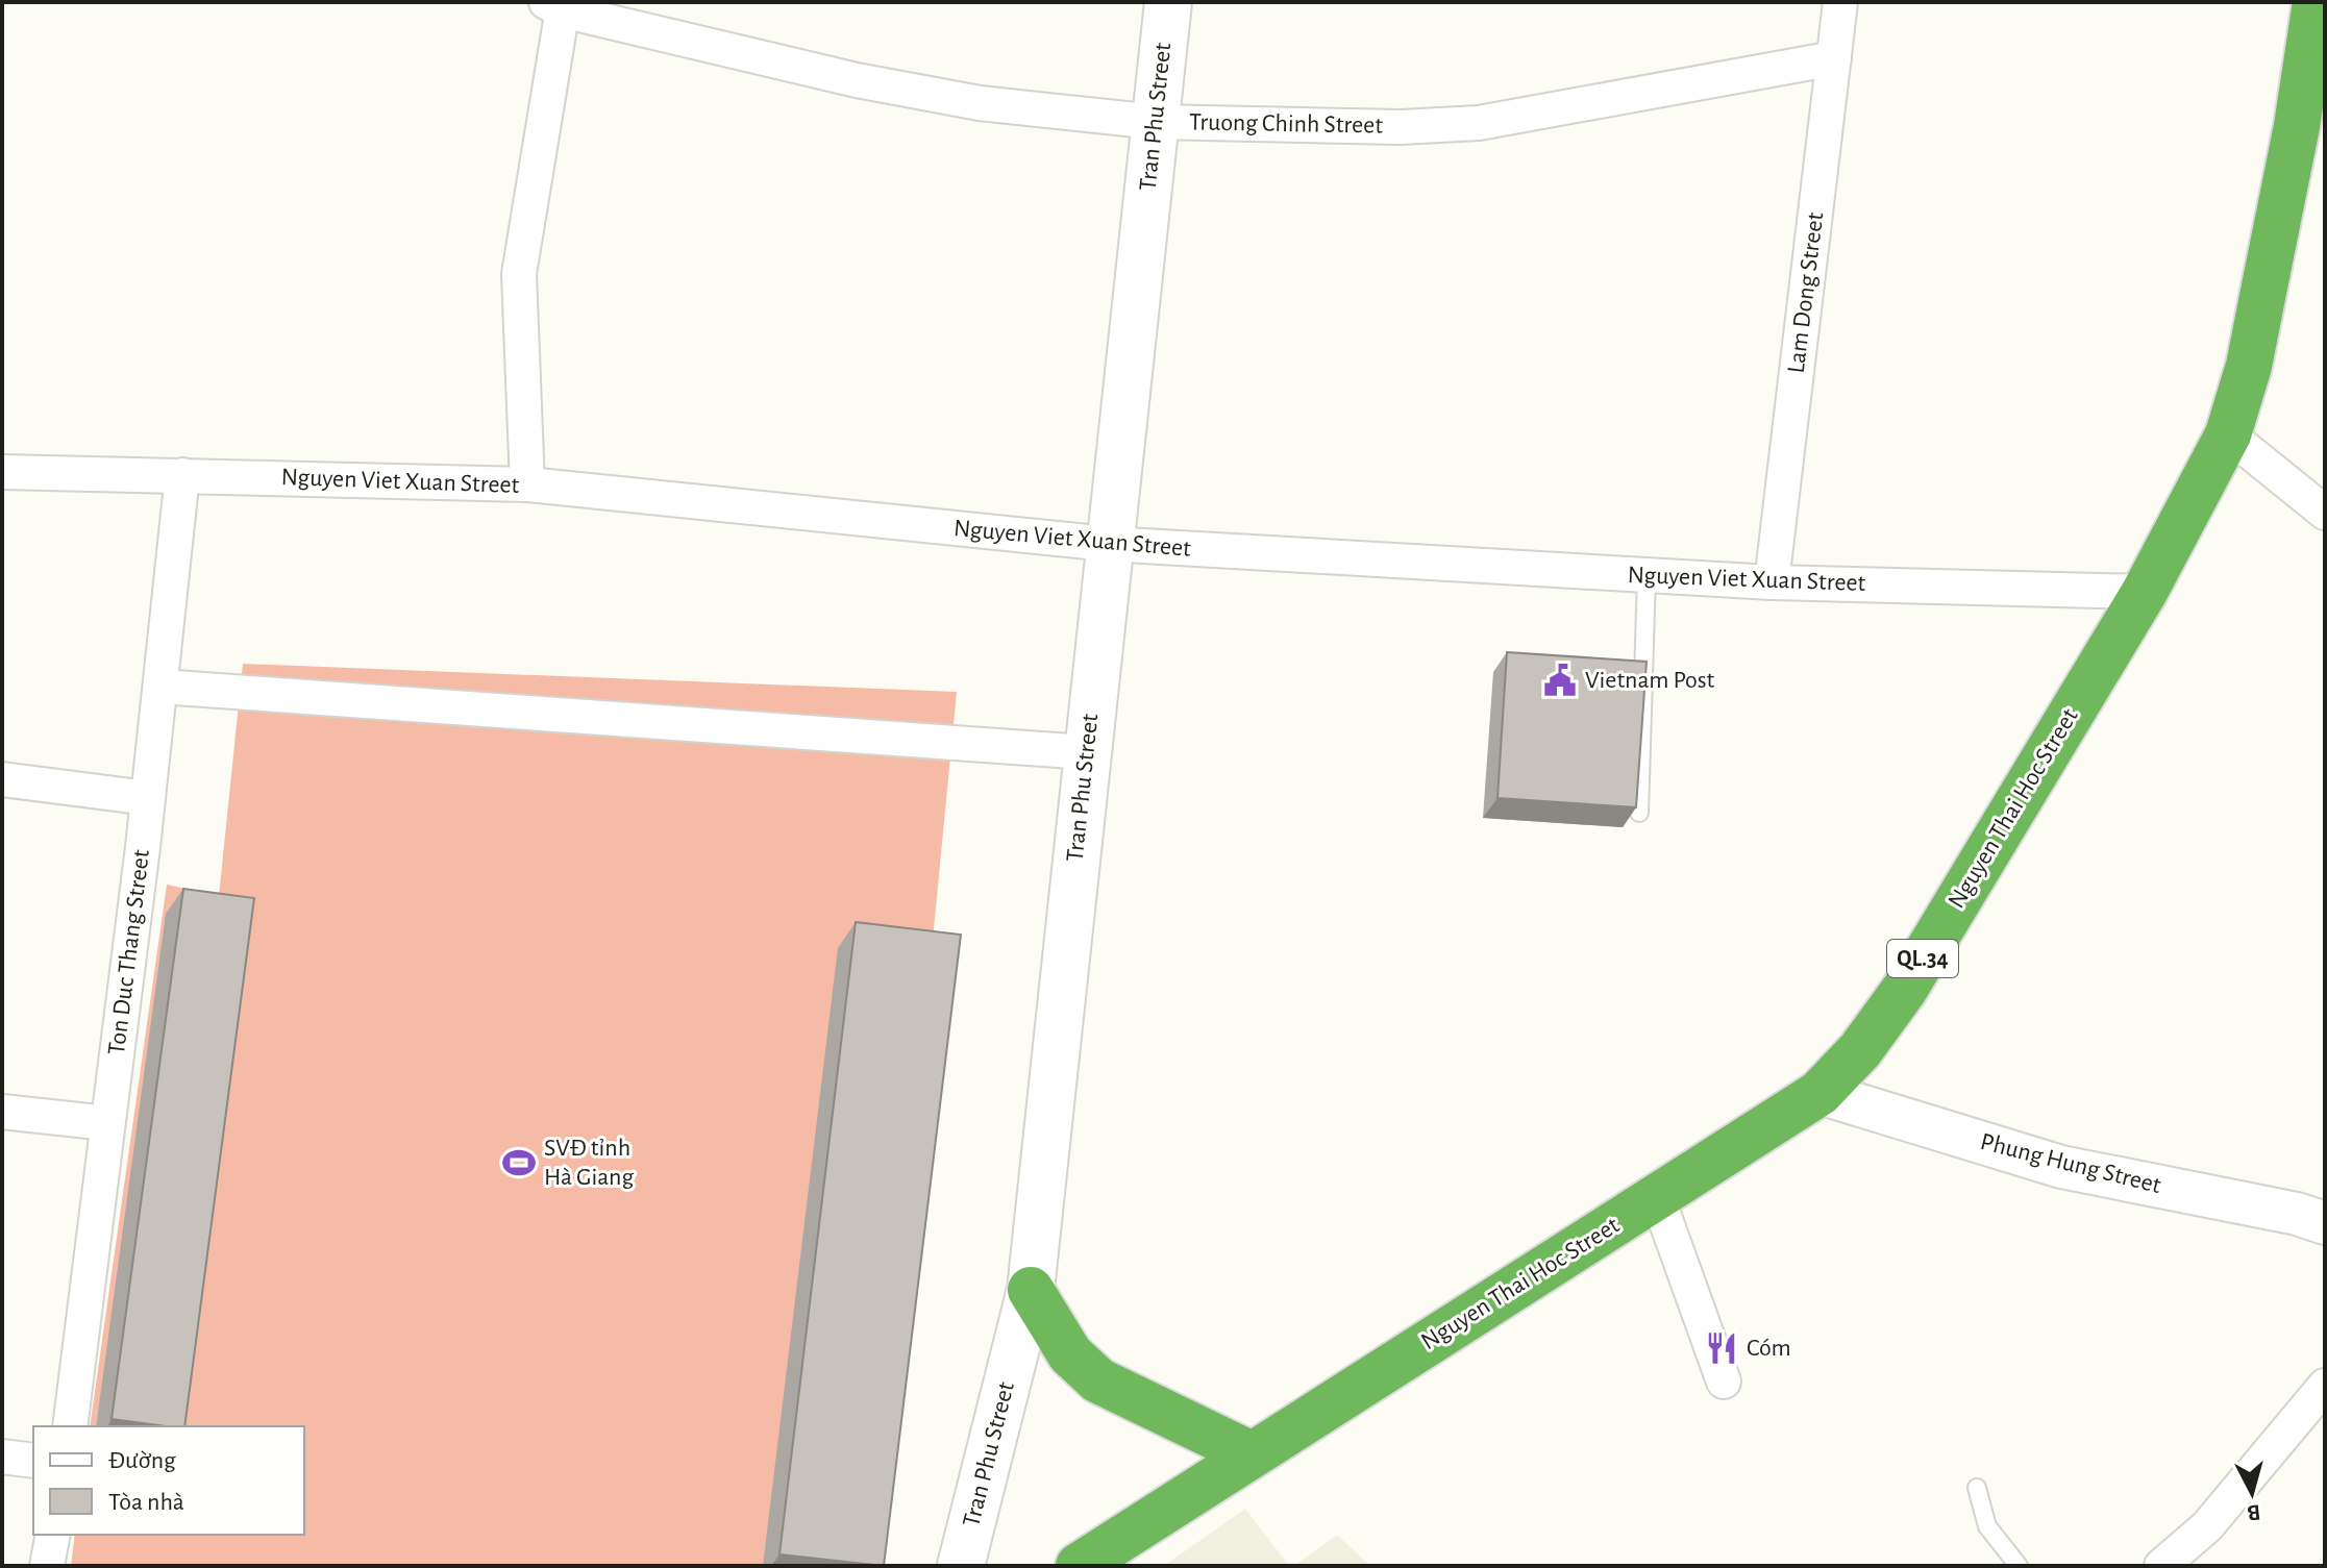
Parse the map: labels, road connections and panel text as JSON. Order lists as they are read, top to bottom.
{
  "streets": {
    "highway": ["Nguyen Thai Hoc Street", "QL.34"],
    "main road": ["Tran Phu Street"],
    "street": [
      "Truong Chinh Street",
      "Lam Dong Street",
      "Nguyen Viet Xuan Street",
      "Ton Duc Thang Street",
      "Phung Hung Street"
    ]
  },
  "crossings": [
    ["Tran Phu Street", "Truong Chinh Street"],
    ["Tran Phu Street", "Nguyen Viet Xuan Street"],
    ["Truong Chinh Street", "Lam Dong Street"],
    ["Lam Dong Street", "Nguyen Viet Xuan Street"],
    ["Nguyen Viet Xuan Street", "Nguyen Thai Hoc Street"],
    ["Nguyen Viet Xuan Street", "Ton Duc Thang Street"],
    ["Nguyen Thai Hoc Street", "Phung Hung Street"]
  ],
  "places": {
    "public building": ["Vietnam Post"],
    "sports": ["SVĐ tỉnh Hà Giang"],
    "restaurant": ["Cóm"]
  },
  "legend": ["Đường", "Tòa nhà"],
  "north": "bottom"
}
